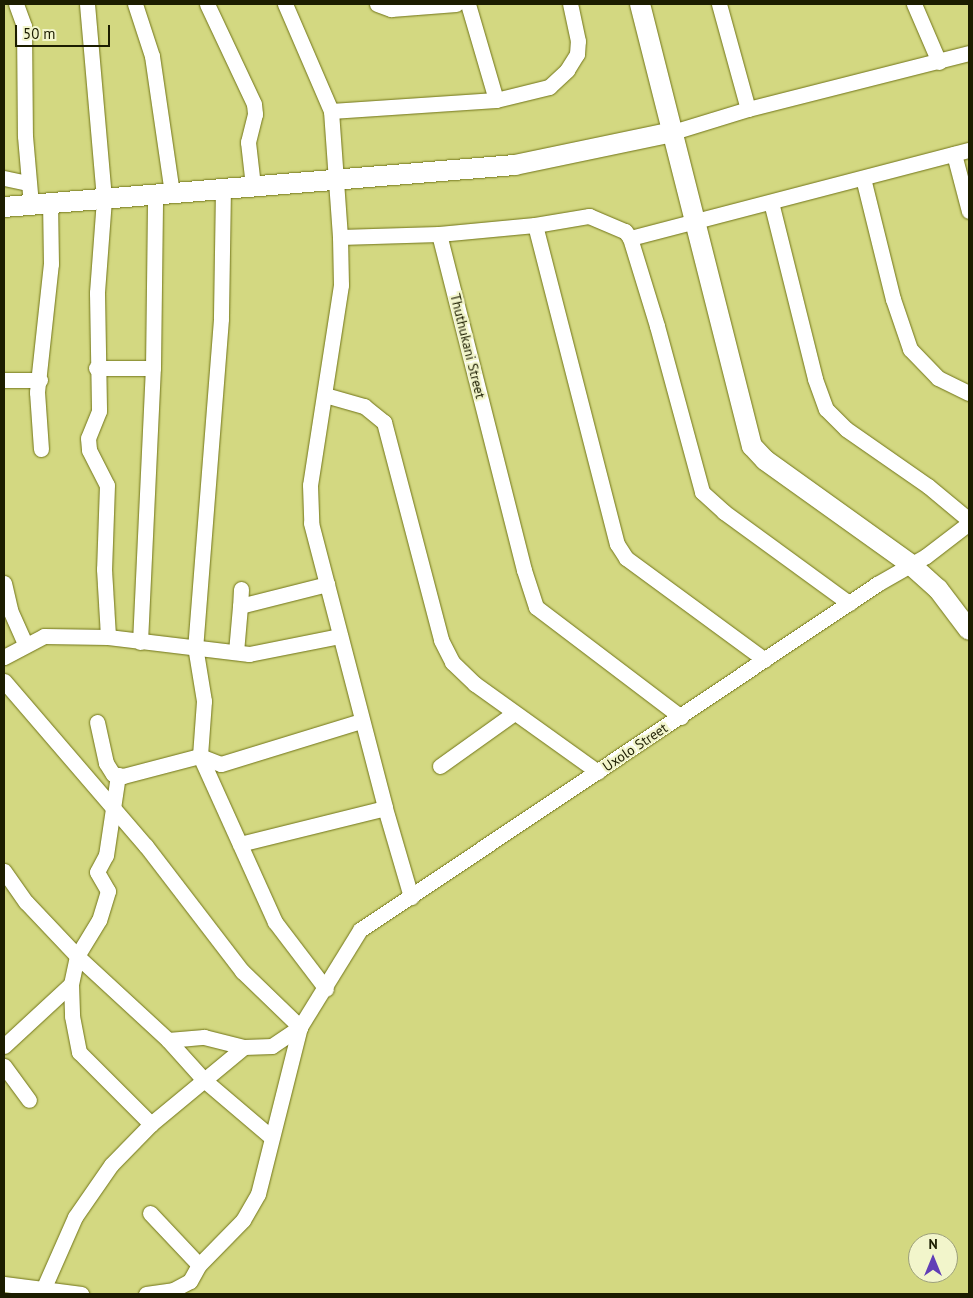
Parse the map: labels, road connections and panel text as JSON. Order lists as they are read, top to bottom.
{
  "streets": {
    "street": ["Thuthukani Street", "Uxolo Street"]
  },
  "crossings": [
    ["Thuthukani Street", "Uxolo Street"]
  ],
  "scale_bar": "50 m",
  "north": "top"
}
